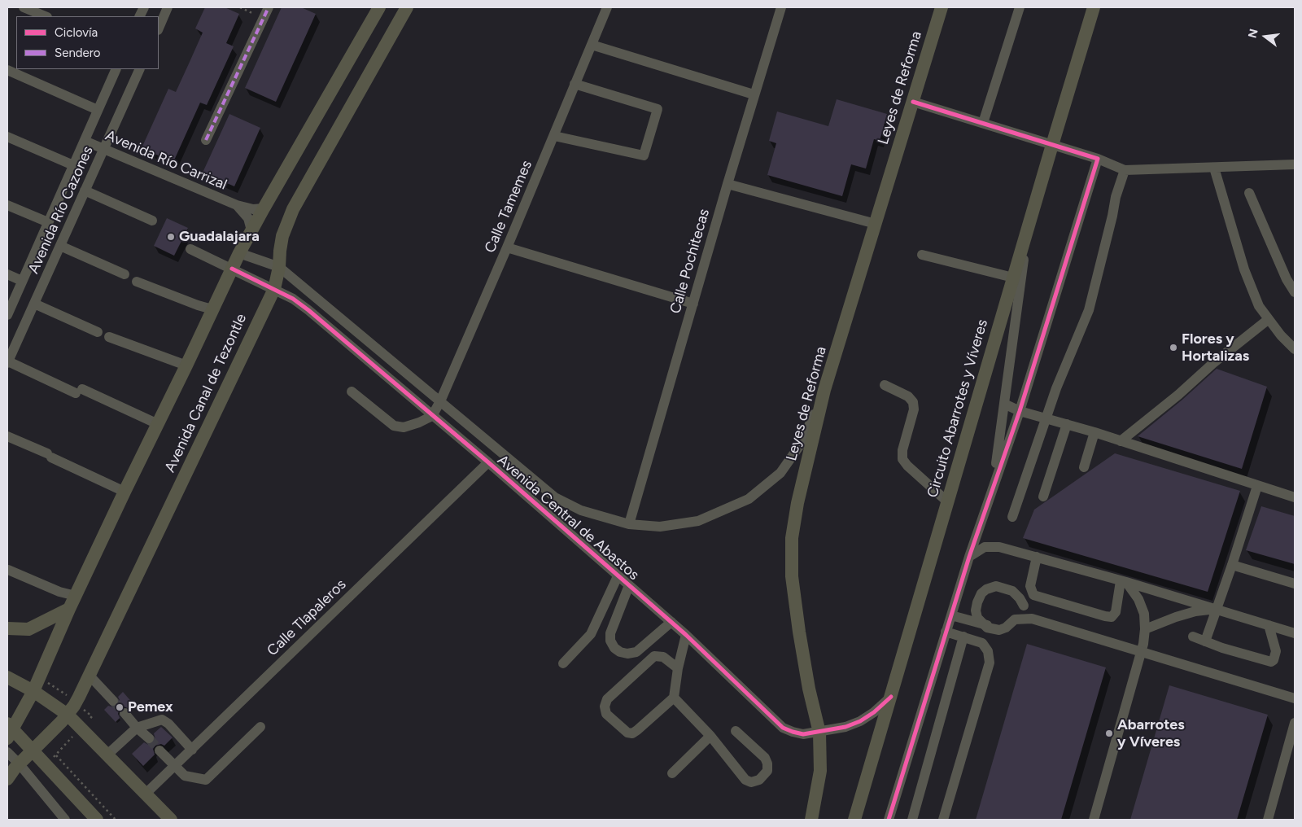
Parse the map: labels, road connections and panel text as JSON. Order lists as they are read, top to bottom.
{
  "streets": {
    "main road": ["Leyes de Reforma", "Avenida Canal de Tezontle", "Circuito Abarrotes y Víveres"],
    "street": [
      "Avenida Río Carrizal",
      "Calle Tamemes",
      "Avenida Río Cazones",
      "Calle Pochitecas",
      "Avenida Central de Abastos",
      "Calle Tlapaleros"
    ]
  },
  "crossings": [
    ["Leyes de Reforma", "Avenida Central de Abastos"],
    ["Avenida Río Carrizal", "Avenida Río Cazones"],
    ["Avenida Río Carrizal", "Avenida Canal de Tezontle"],
    ["Calle Tamemes", "Avenida Central de Abastos"],
    ["Calle Pochitecas", "Avenida Central de Abastos"],
    ["Avenida Canal de Tezontle", "Avenida Central de Abastos"],
    ["Circuito Abarrotes y Víveres", "Avenida Central de Abastos"],
    ["Avenida Central de Abastos", "Calle Tlapaleros"]
  ],
  "places": [
    "Guadalajara",
    "Flores y Hortalizas",
    "Pemex",
    "Abarrotes y Víveres"
  ],
  "legend": ["Ciclovía", "Sendero"],
  "north": "left"
}
